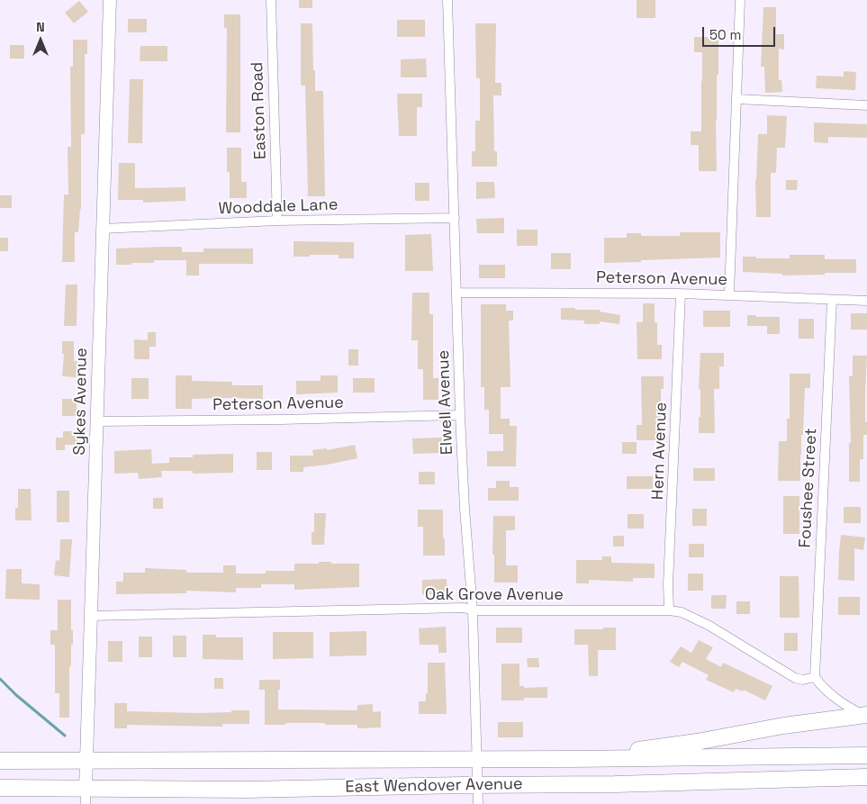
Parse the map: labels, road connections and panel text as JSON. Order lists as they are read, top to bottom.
{
  "streets": {
    "highway": ["East Wendover Avenue"],
    "street": [
      "Easton Road",
      "Wooddale Lane",
      "Peterson Avenue",
      "Sykes Avenue",
      "Elwell Avenue",
      "Hern Avenue",
      "Foushee Street",
      "Oak Grove Avenue"
    ]
  },
  "crossings": [
    ["Easton Road", "Wooddale Lane"],
    ["Wooddale Lane", "Sykes Avenue"],
    ["Wooddale Lane", "Elwell Avenue"],
    ["Peterson Avenue", "Sykes Avenue"],
    ["Peterson Avenue", "Elwell Avenue"],
    ["Peterson Avenue", "Hern Avenue"],
    ["Peterson Avenue", "Foushee Street"],
    ["Sykes Avenue", "Oak Grove Avenue"],
    ["Sykes Avenue", "East Wendover Avenue"],
    ["Elwell Avenue", "Oak Grove Avenue"],
    ["Elwell Avenue", "East Wendover Avenue"],
    ["Hern Avenue", "Oak Grove Avenue"],
    ["Foushee Street", "Oak Grove Avenue"]
  ],
  "scale_bar": "50 m",
  "north": "top"
}
